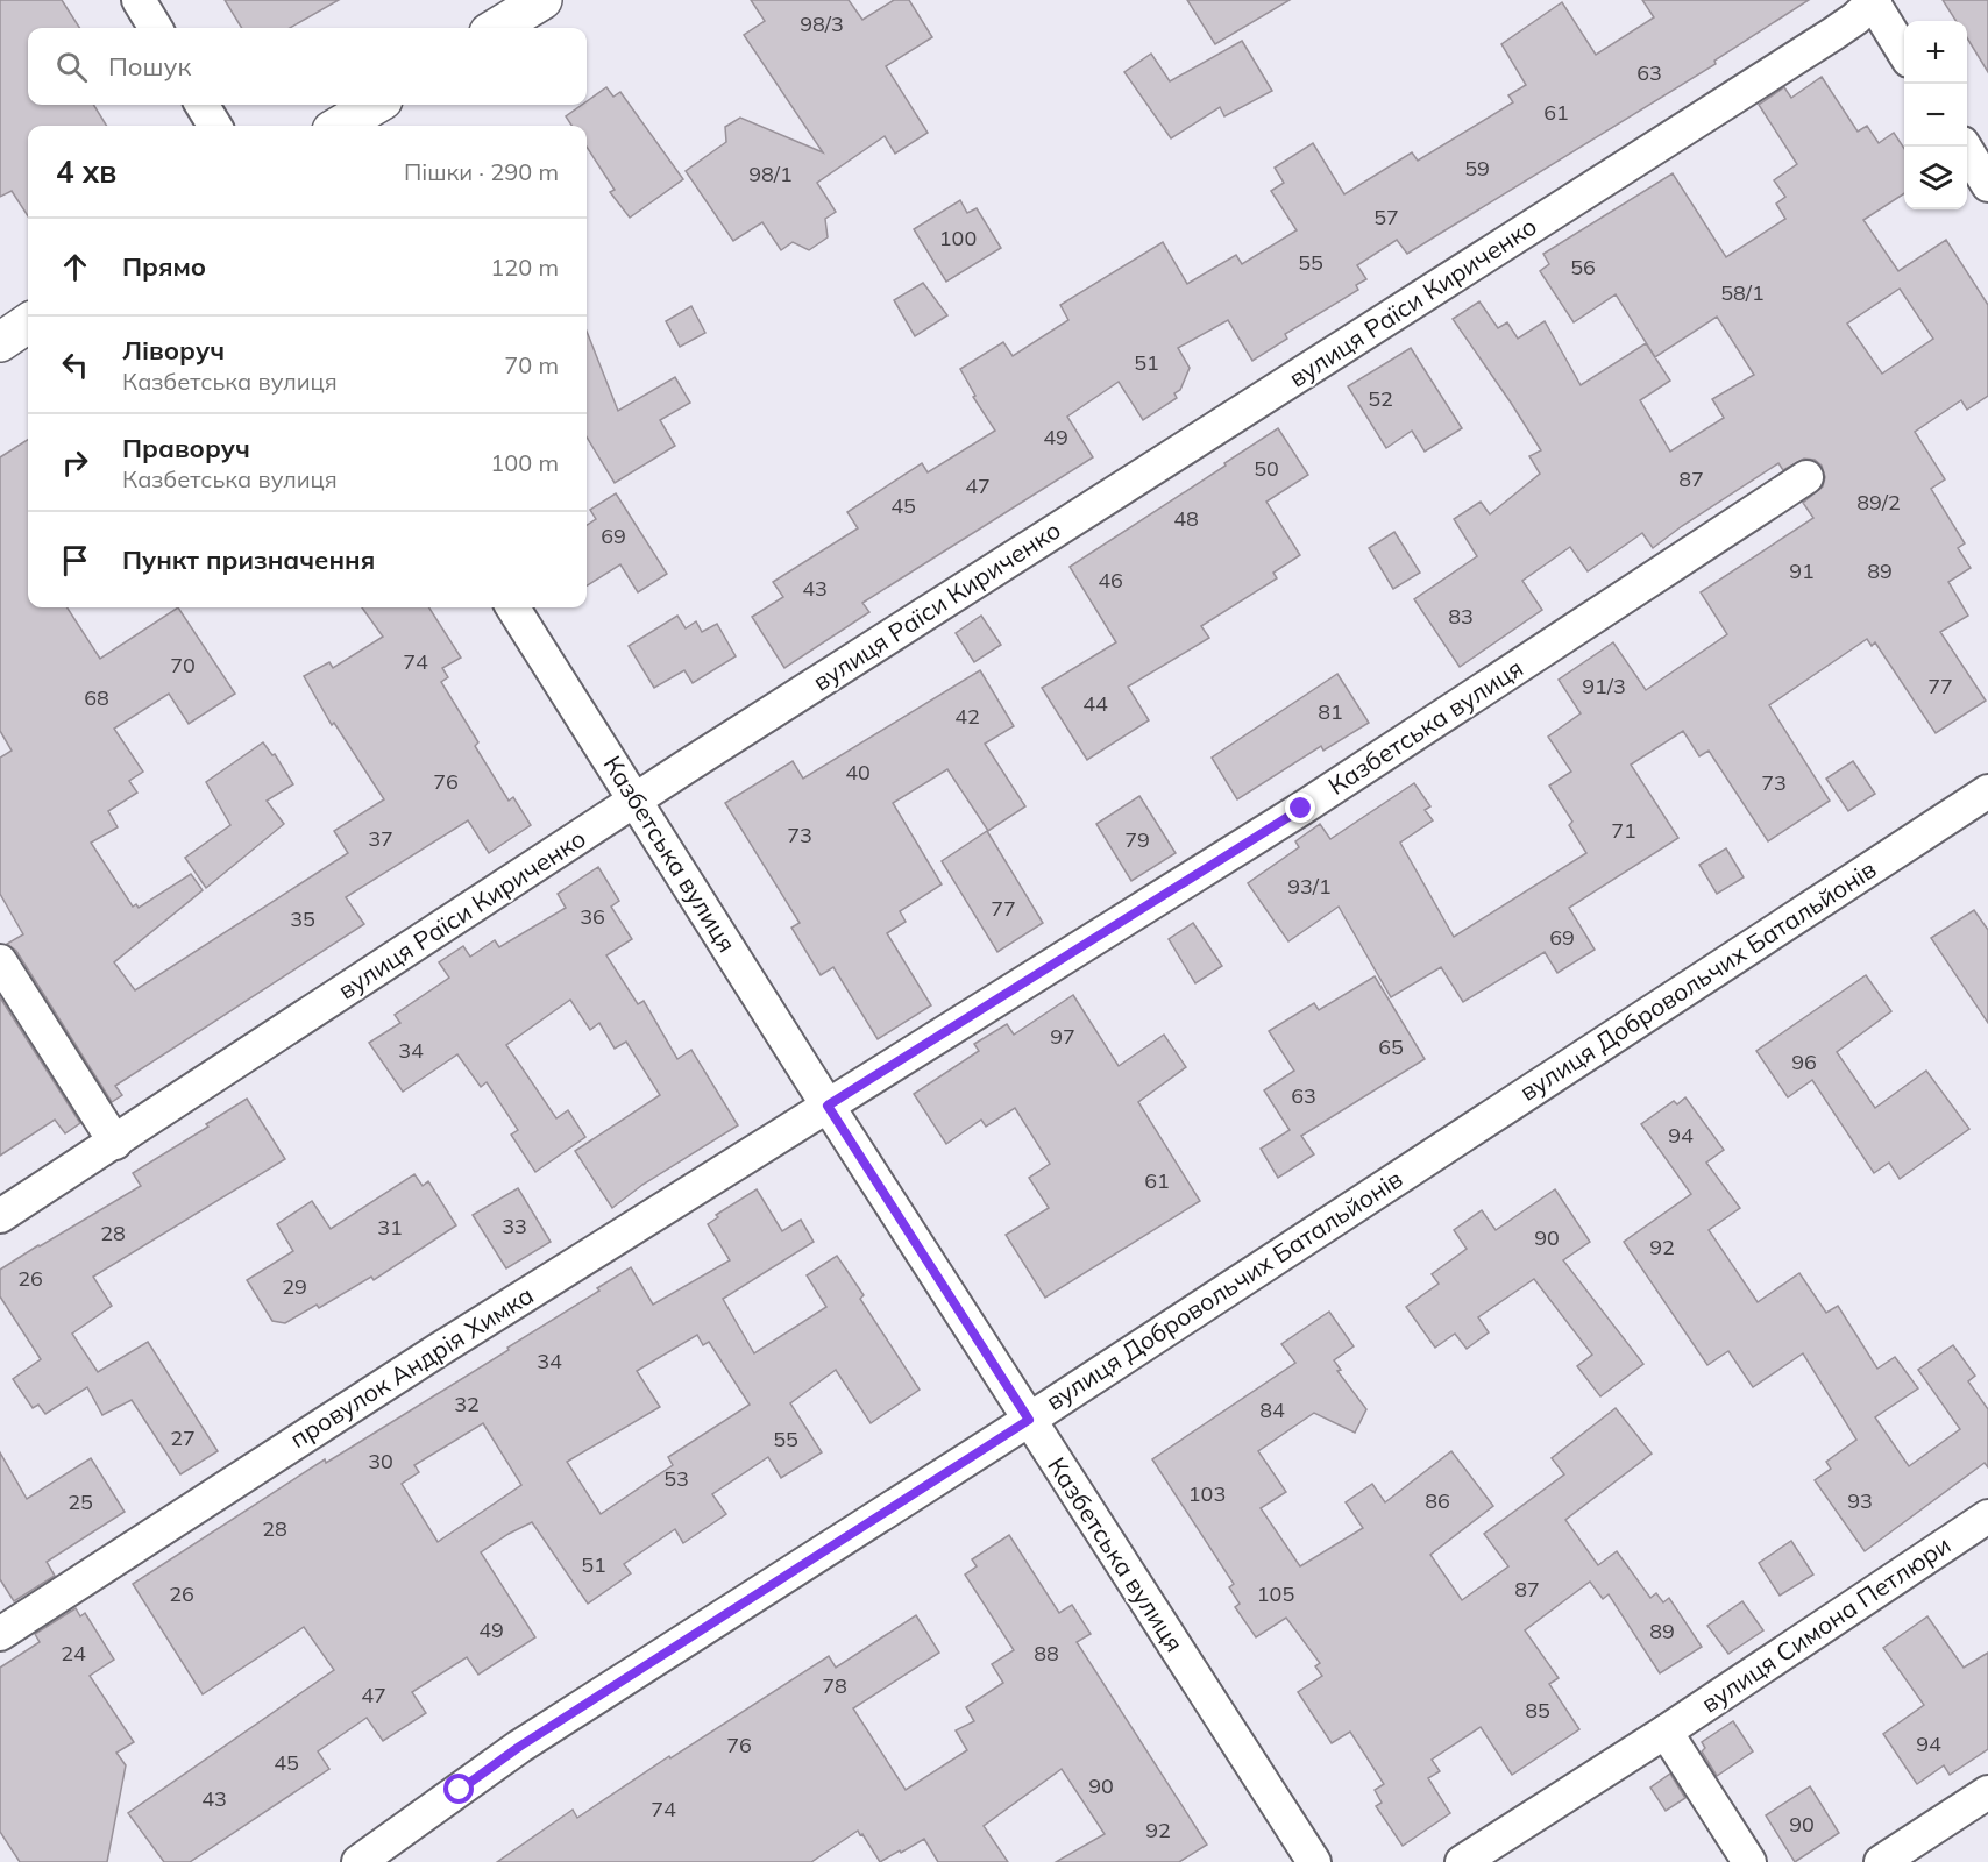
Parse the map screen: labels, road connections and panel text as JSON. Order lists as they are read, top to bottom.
{
  "streets": {
    "street": [
      "вулиця Раїси Кириченко",
      "Казбетська вулиця",
      "вулиця Добровольчих Батальйонів",
      "провулок Андрія Химка",
      "вулиця Симона Петлюри"
    ]
  },
  "crossings": [
    ["вулиця Раїси Кириченко", "Казбетська вулиця"],
    ["Казбетська вулиця", "вулиця Добровольчих Батальйонів"],
    ["Казбетська вулиця", "провулок Андрія Химка"]
  ],
  "house_numbers": [
    "98/3",
    "63",
    "61",
    "59",
    "98/1",
    "57",
    "100",
    "55",
    "56",
    "58/1",
    "51",
    "52",
    "49",
    "50",
    "87",
    "47",
    "89/2",
    "45",
    "48",
    "69",
    "91",
    "89",
    "46",
    "43",
    "83",
    "74",
    "70",
    "91/3",
    "77",
    "68",
    "44",
    "81",
    "42",
    "40",
    "76",
    "73",
    "71",
    "73",
    "37",
    "79",
    "93/1",
    "77",
    "36",
    "35",
    "69",
    "97",
    "65",
    "34",
    "96",
    "63",
    "94",
    "61",
    "33",
    "31",
    "28",
    "90",
    "92",
    "26",
    "29",
    "34",
    "32",
    "84",
    "27",
    "55",
    "30",
    "53",
    "103",
    "86",
    "93",
    "25",
    "28",
    "51",
    "87",
    "26",
    "105",
    "49",
    "89",
    "24",
    "88",
    "78",
    "47",
    "85",
    "94",
    "76",
    "45",
    "90",
    "43",
    "74",
    "90",
    "92"
  ],
  "page": {
    "map_buttons": ["+", "−"],
    "search": "Пошук",
    "heading": ["4 хв", "Пішки · 290 m"],
    "list": [
      ["Прямо", "120 m"],
      ["Ліворуч", "Казбетська вулиця", "70 m"],
      ["Праворуч", "Казбетська вулиця", "100 m"],
      "Пункт призначення"
    ]
  }
}
